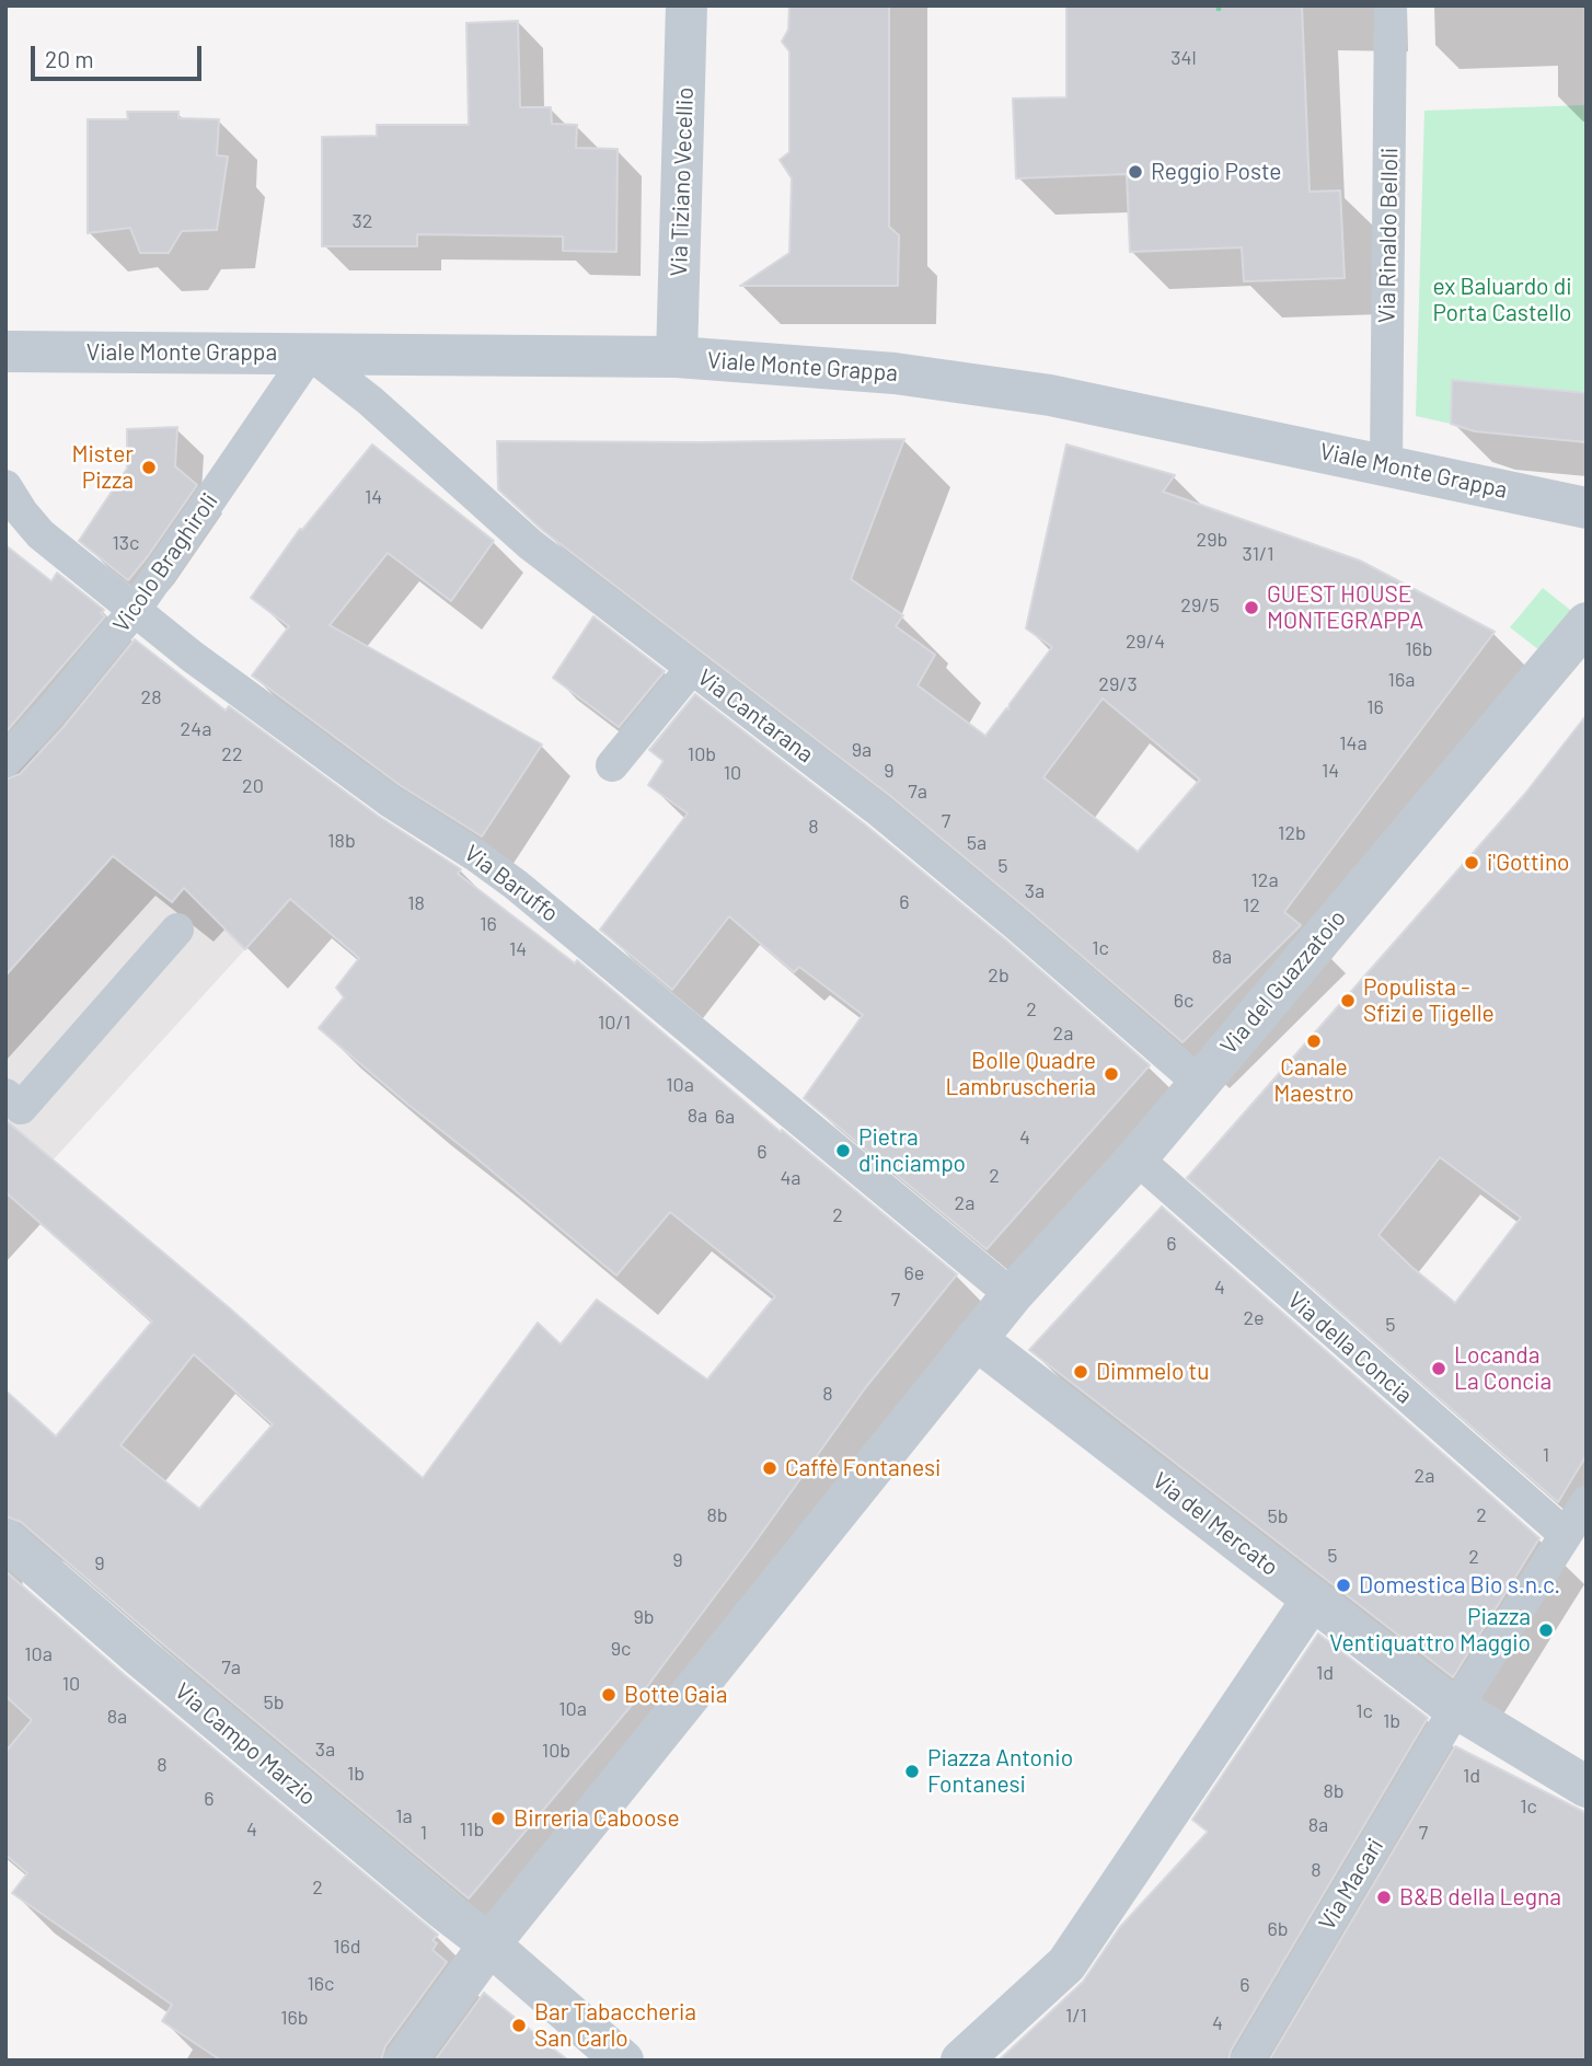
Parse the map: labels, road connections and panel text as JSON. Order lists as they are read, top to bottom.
{
  "streets": {
    "street": [
      "Via Tiziano Vecellio",
      "Viale Monte Grappa",
      "Via del Guazzatoio",
      "Via del Mercato",
      "Via Campo Marzio"
    ],
    "lane": [
      "Via Rinaldo Belloli",
      "Vicolo Braghiroli",
      "Via Cantarana",
      "Via Baruffo",
      "Via della Concia",
      "Via Macari"
    ]
  },
  "crossings": [
    ["Via Tiziano Vecellio", "Viale Monte Grappa"],
    ["Via Rinaldo Belloli", "Viale Monte Grappa"],
    ["Viale Monte Grappa", "Vicolo Braghiroli"],
    ["Viale Monte Grappa", "Via Cantarana"],
    ["Vicolo Braghiroli", "Via Cantarana"],
    ["Vicolo Braghiroli", "Via Baruffo"],
    ["Via Cantarana", "Via del Guazzatoio"],
    ["Via Baruffo", "Via del Guazzatoio"],
    ["Via del Guazzatoio", "Via della Concia"],
    ["Via del Guazzatoio", "Via del Mercato"],
    ["Via della Concia", "Via Macari"],
    ["Via del Mercato", "Via Macari"]
  ],
  "parks": ["ex Baluardo di Porta Castello"],
  "places": [
    "Reggio Poste",
    "Mister Pizza",
    "GUEST HOUSE MONTEGRAPPA",
    "i'Gottino",
    "Populista - Sfizi e Tigelle",
    "Canale Maestro",
    "Bolle Quadre Lambruscheria",
    "Pietra d'inciampo",
    "Locanda La Concia",
    "Dimmelo tu",
    "Caffè Fontanesi",
    "Domestica Bio s.n.c.",
    "Piazza Ventiquattro Maggio",
    "Botte Gaia",
    "Piazza Antonio Fontanesi",
    "Birreria Caboose",
    "B&B della Legna",
    "Bar Tabaccheria San Carlo"
  ],
  "house_numbers": [
    "34l",
    "32",
    "14",
    "29b",
    "13c",
    "31/1",
    "29/5",
    "29/4",
    "16b",
    "16a",
    "29/3",
    "28",
    "16",
    "24a",
    "14a",
    "9a",
    "22",
    "10b",
    "9",
    "14",
    "10",
    "20",
    "7a",
    "7",
    "8",
    "12b",
    "18b",
    "5a",
    "5",
    "12a",
    "3a",
    "6",
    "18",
    "12",
    "16",
    "1c",
    "14",
    "8a",
    "2b",
    "6c",
    "2",
    "10/1",
    "2a",
    "10a",
    "8a",
    "6a",
    "4",
    "6",
    "2",
    "4a",
    "2a",
    "2",
    "6",
    "6e",
    "4",
    "7",
    "2e",
    "5",
    "8",
    "1",
    "2a",
    "8b",
    "2",
    "5b",
    "5",
    "2",
    "9",
    "9",
    "9b",
    "9c",
    "10a",
    "7a",
    "1d",
    "10",
    "5b",
    "10a",
    "1c",
    "8a",
    "1b",
    "3a",
    "10b",
    "8",
    "1b",
    "1d",
    "8b",
    "6",
    "1c",
    "1a",
    "8a",
    "4",
    "11b",
    "1",
    "7",
    "8",
    "2",
    "6b",
    "16d",
    "16c",
    "6",
    "1/1",
    "16b",
    "4"
  ],
  "scale_bar": "20 m"
}
